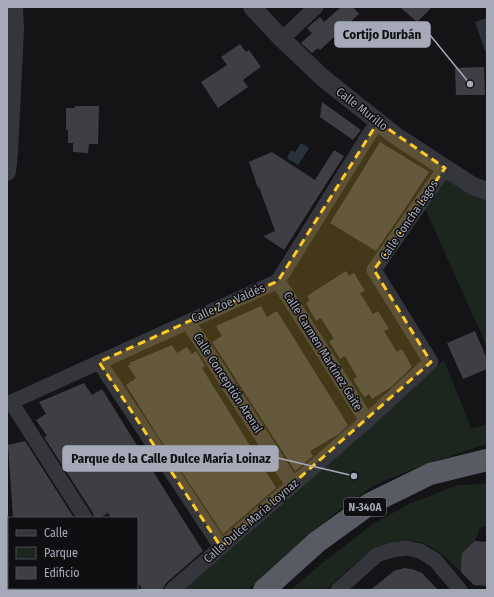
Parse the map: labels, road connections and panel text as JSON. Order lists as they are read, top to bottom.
{
  "streets": {
    "highway": ["N-340A"],
    "street": [
      "Calle Murillo",
      "Calle Concha Lagos",
      "Calle Zoe Valdés",
      "Calle Carmen Martínez Gaite",
      "Calle Conceptión Arenal",
      "Calle Dulce Maria Loynaz"
    ]
  },
  "crossings": [
    ["Calle Murillo", "Calle Concha Lagos"],
    ["Calle Murillo", "Calle Zoe Valdés"],
    ["Calle Concha Lagos", "Calle Carmen Martínez Gaite"],
    ["Calle Concha Lagos", "Calle Dulce Maria Loynaz"],
    ["Calle Zoe Valdés", "Calle Carmen Martínez Gaite"],
    ["Calle Zoe Valdés", "Calle Conceptión Arenal"],
    ["Calle Carmen Martínez Gaite", "Calle Dulce Maria Loynaz"],
    ["Calle Conceptión Arenal", "Calle Dulce Maria Loynaz"]
  ],
  "places": ["Cortijo Durbán", "Parque de la Calle Dulce María Loinaz"],
  "legend": ["Calle", "Parque", "Edificio"]
}
